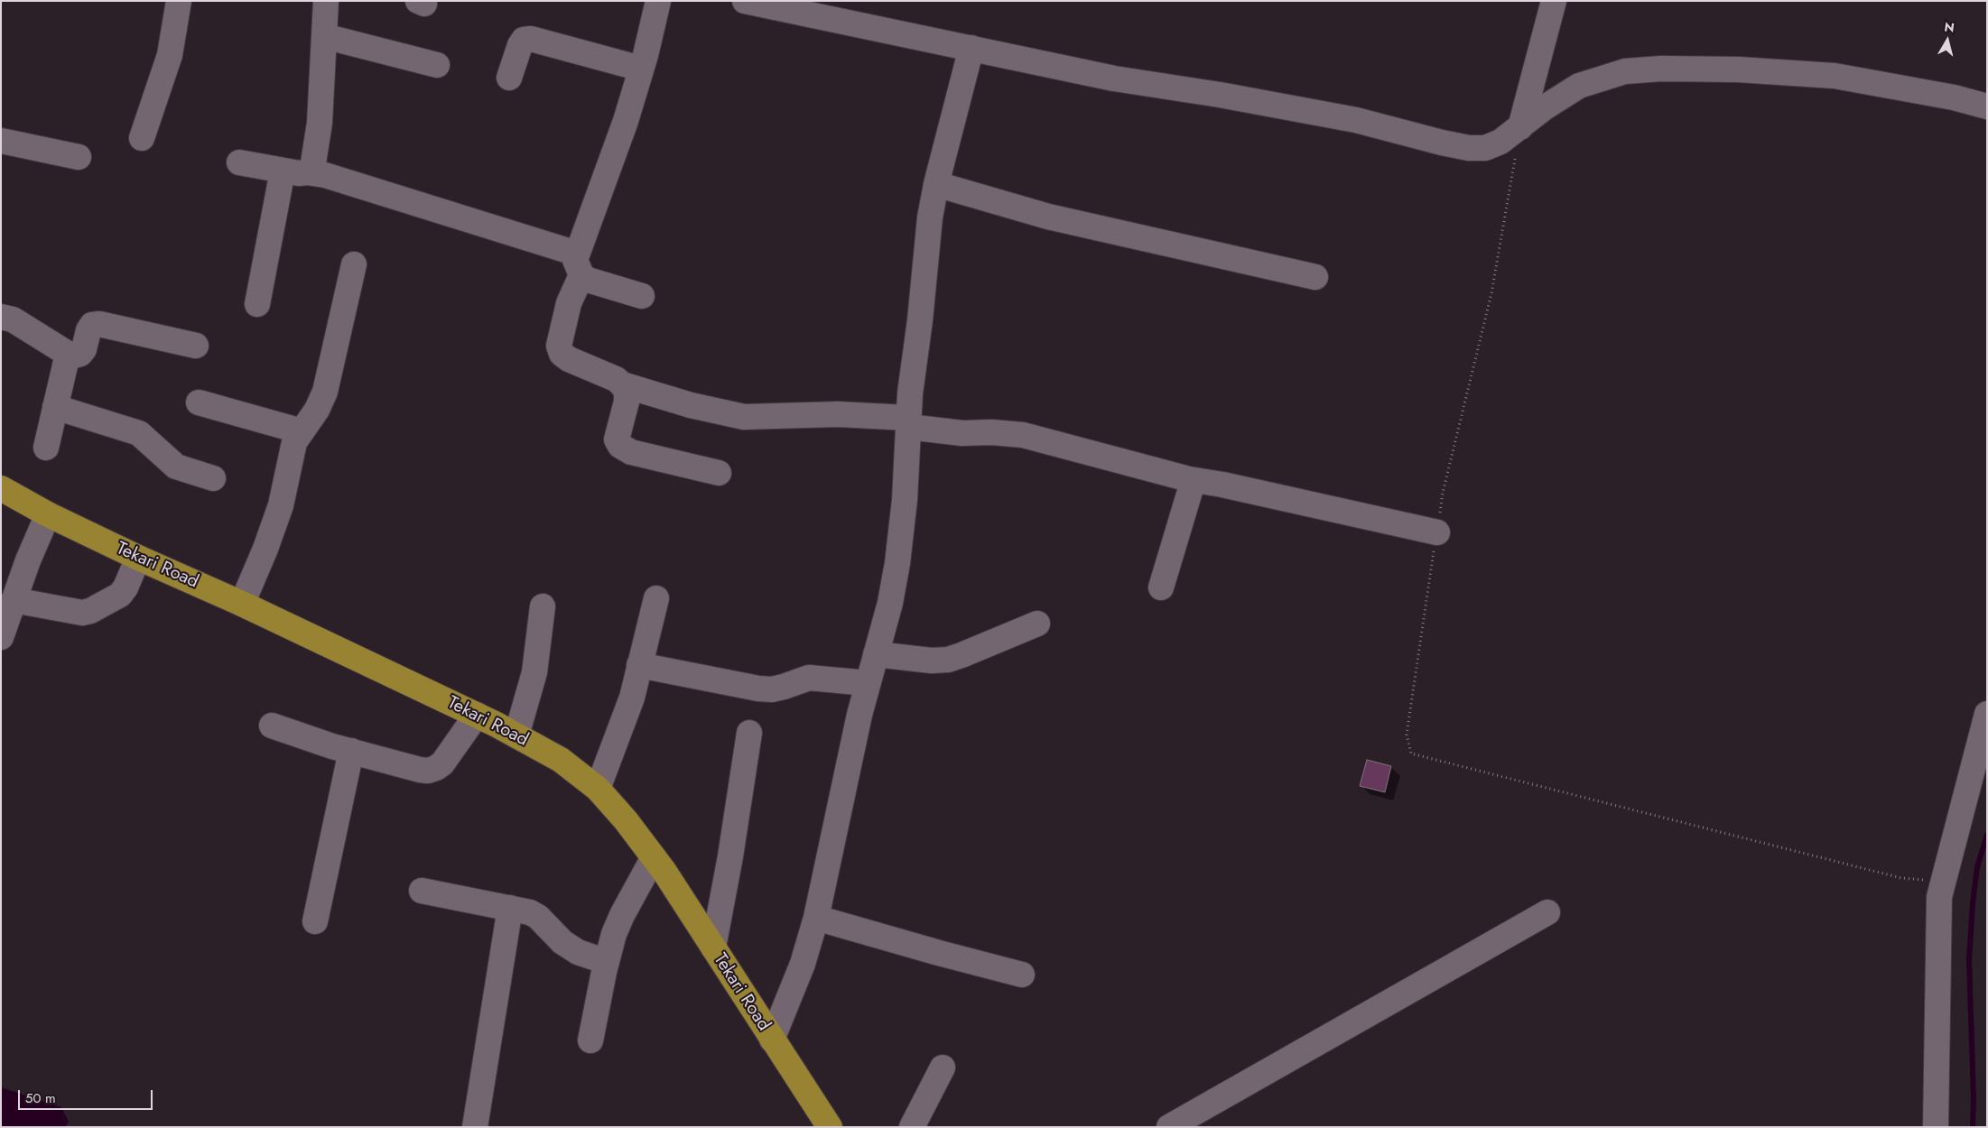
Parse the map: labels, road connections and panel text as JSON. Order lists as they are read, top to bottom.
{
  "streets": {
    "highway": ["Tekari Road"]
  },
  "scale_bar": "50 m",
  "north": "top"
}
